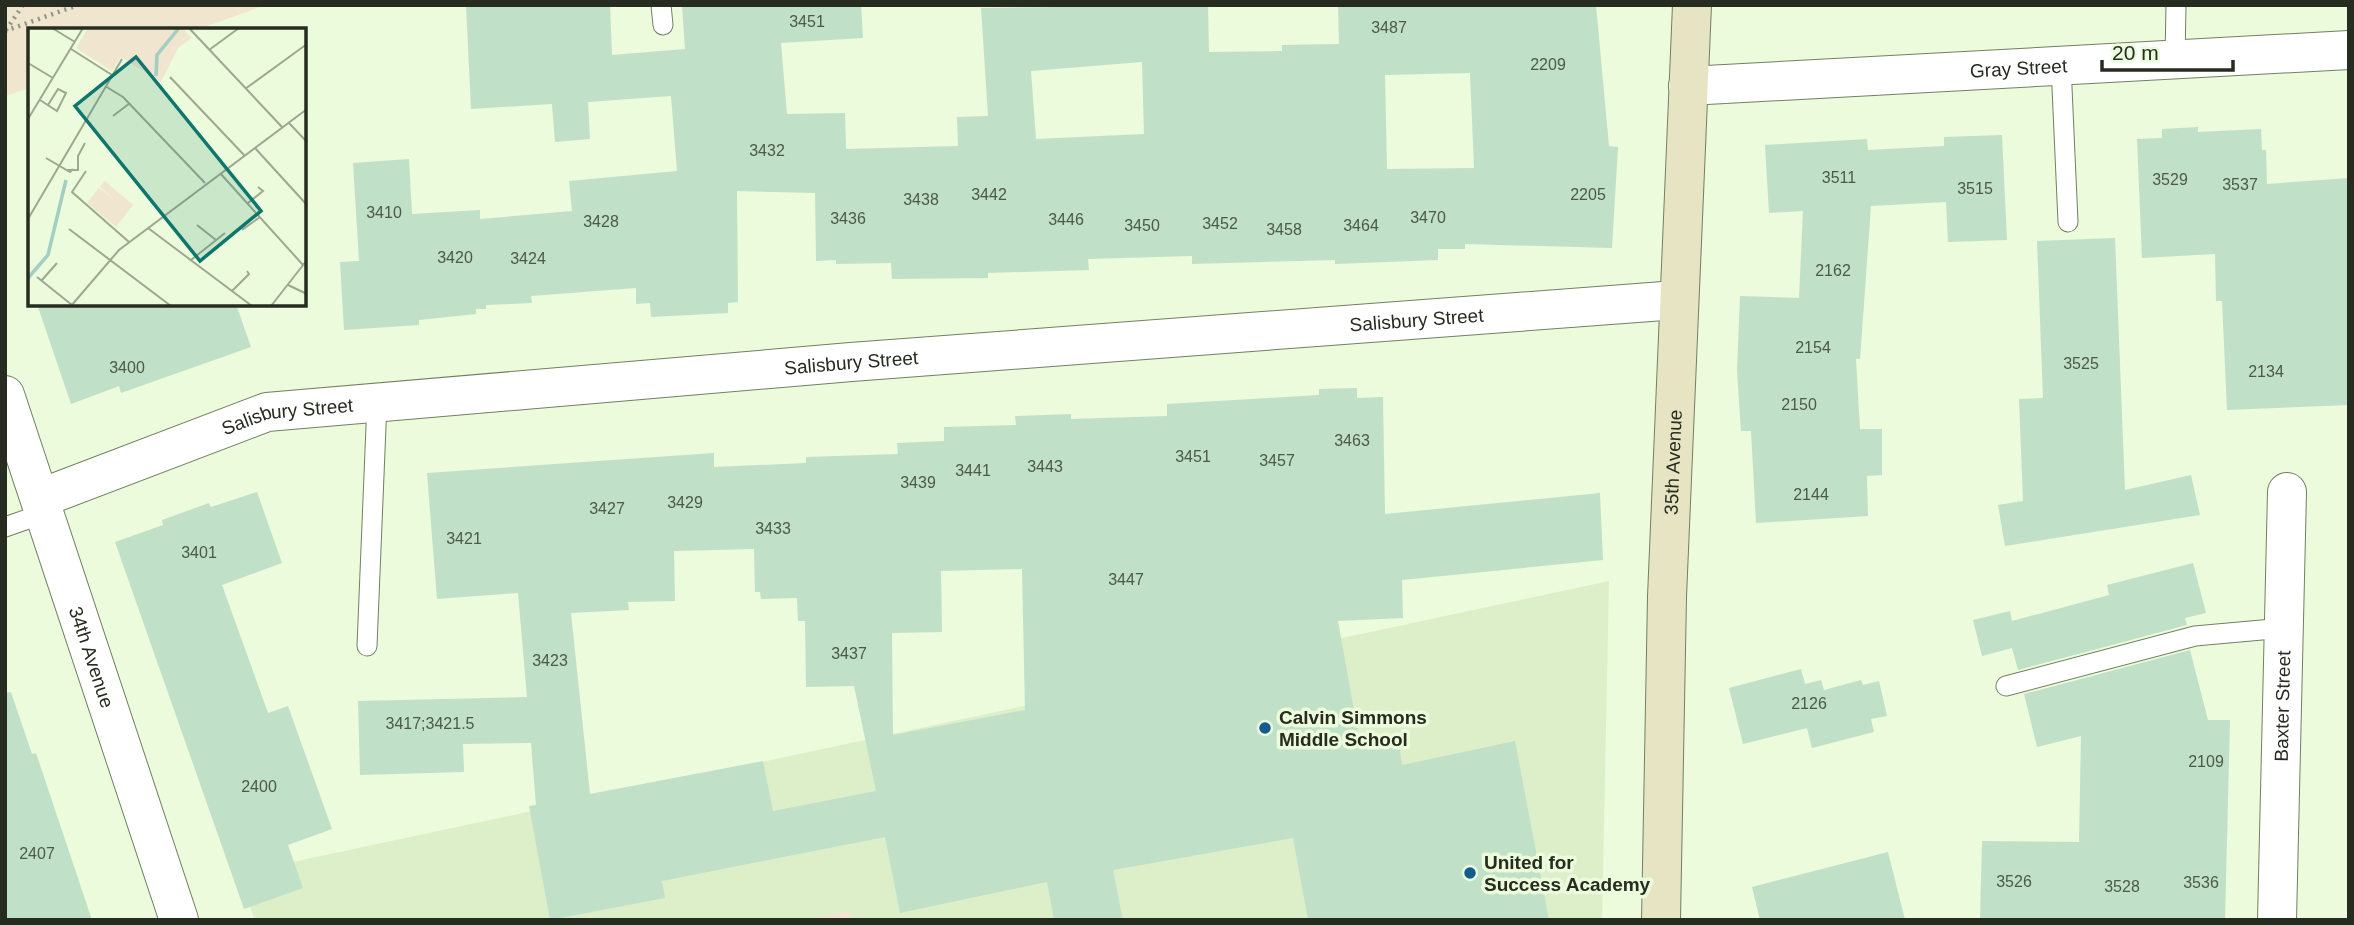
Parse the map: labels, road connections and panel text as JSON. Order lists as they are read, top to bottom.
{
  "streets": {
    "main road": ["35th Avenue"],
    "street": [
      "Gray Street",
      "Salisbury Street",
      "34th Avenue",
      "Baxter Street"
    ]
  },
  "crossings": [
    ["Gray Street", "35th Avenue"],
    ["Salisbury Street", "35th Avenue"],
    ["Salisbury Street", "34th Avenue"]
  ],
  "places": ["Calvin Simmons Middle School", "United for Success Academy"],
  "house_numbers": [
    "3451",
    "3487",
    "2209",
    "3432",
    "3511",
    "3529",
    "3537",
    "3515",
    "3442",
    "2205",
    "3438",
    "3410",
    "3470",
    "3436",
    "3446",
    "3428",
    "3452",
    "3450",
    "3464",
    "3458",
    "3420",
    "3424",
    "2162",
    "2154",
    "3525",
    "3400",
    "2134",
    "2150",
    "3463",
    "3451",
    "3457",
    "3443",
    "3441",
    "3439",
    "2144",
    "3429",
    "3427",
    "3433",
    "3421",
    "3401",
    "3447",
    "3437",
    "3423",
    "2126",
    "3417;3421.5",
    "2109",
    "2400",
    "2407",
    "3526",
    "3536",
    "3528"
  ],
  "scale_bar": "20 m"
}
